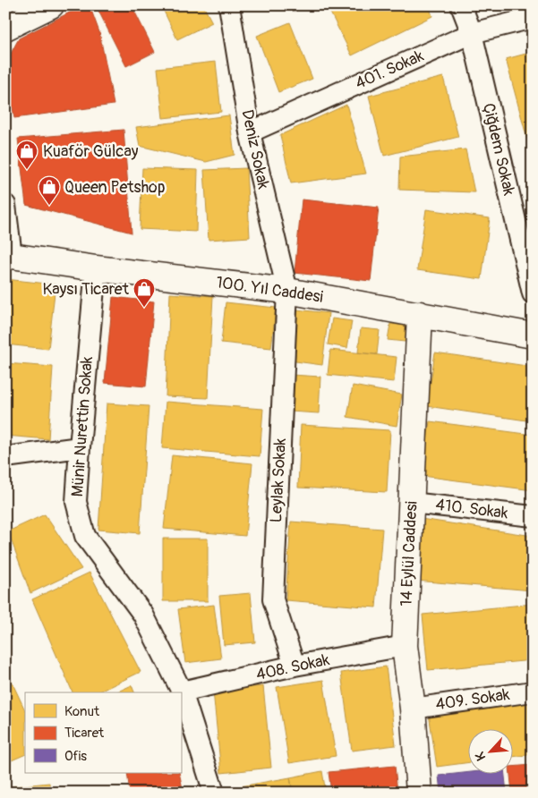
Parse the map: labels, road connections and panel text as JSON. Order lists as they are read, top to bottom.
{
  "streets": {
    "street": [
      "401. Sokak",
      "Deniz Sokak",
      "Çiğdem Sokak",
      "100. Yıl Caddesi",
      "Münir Nurettin Sokak",
      "Leylak Sokak",
      "410. Sokak",
      "14 Eylül Caddesi",
      "408. Sokak",
      "409. Sokak"
    ]
  },
  "crossings": [
    ["401. Sokak", "Deniz Sokak"],
    ["401. Sokak", "Çiğdem Sokak"],
    ["Deniz Sokak", "100. Yıl Caddesi"],
    ["Deniz Sokak", "Leylak Sokak"],
    ["100. Yıl Caddesi", "Münir Nurettin Sokak"],
    ["100. Yıl Caddesi", "Leylak Sokak"],
    ["100. Yıl Caddesi", "14 Eylül Caddesi"],
    ["Münir Nurettin Sokak", "408. Sokak"],
    ["Leylak Sokak", "408. Sokak"],
    ["410. Sokak", "14 Eylül Caddesi"],
    ["14 Eylül Caddesi", "408. Sokak"],
    ["14 Eylül Caddesi", "409. Sokak"]
  ],
  "places": {
    "shop": ["Kuaför Gülcay", "Queen Petshop", "Kaysı Ticaret"]
  },
  "legend": ["Konut", "Ticaret", "Ofis"],
  "north": "bottom left"
}
